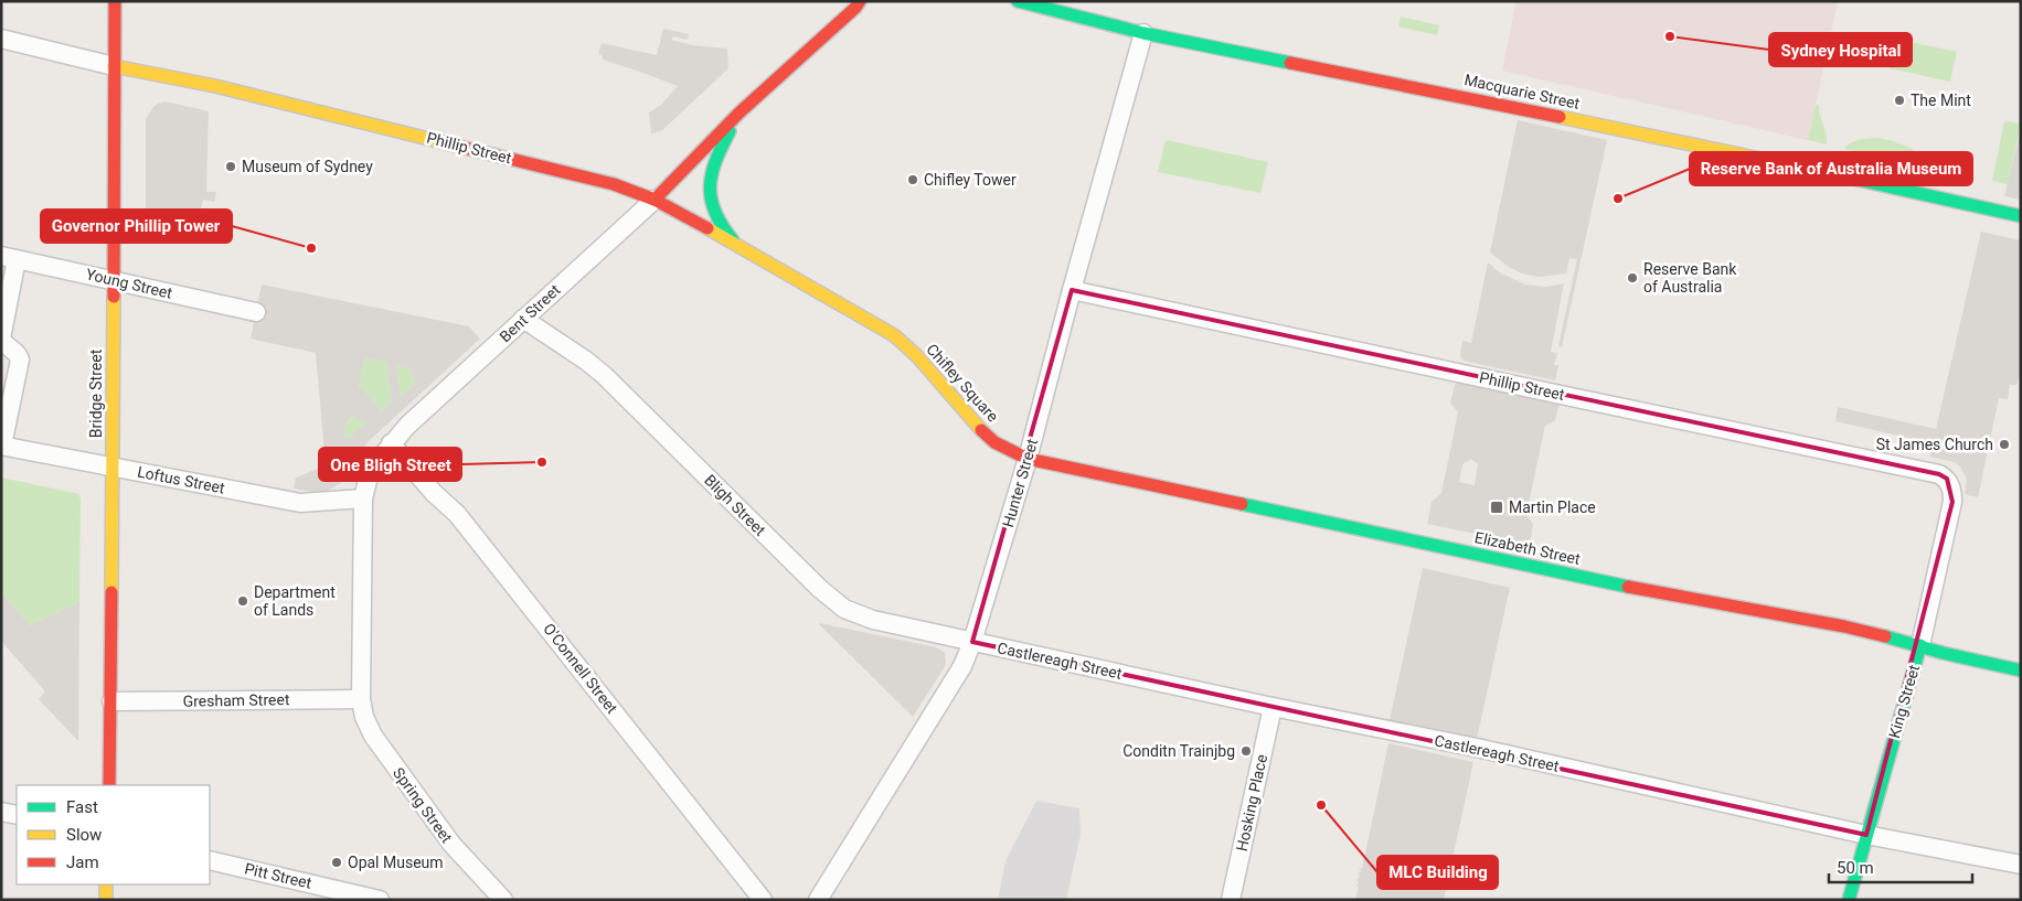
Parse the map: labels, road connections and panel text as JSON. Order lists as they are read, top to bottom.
{
  "streets": {
    "street": [
      "Macquarie Street",
      "Phillip Street",
      "Young Street",
      "Bent Street",
      "Chifley Square",
      "Bridge Street",
      "Loftus Street",
      "Hunter Street",
      "Bligh Street",
      "Elizabeth Street",
      "Castlereagh Street",
      "O'Connell Street",
      "Gresham Street",
      "King Street",
      "Hosking Place",
      "Spring Street",
      "Pitt Street"
    ]
  },
  "crossings": [
    ["Macquarie Street", "Hunter Street"],
    ["Phillip Street", "Bent Street"],
    ["Phillip Street", "Chifley Square"],
    ["Phillip Street", "Bridge Street"],
    ["Phillip Street", "Hunter Street"],
    ["Phillip Street", "King Street"],
    ["Young Street", "Bridge Street"],
    ["Bent Street", "Loftus Street"],
    ["Bent Street", "Bligh Street"],
    ["Bent Street", "O'Connell Street"],
    ["Bent Street", "Gresham Street"],
    ["Bent Street", "Spring Street"],
    ["Chifley Square", "Hunter Street"],
    ["Chifley Square", "Elizabeth Street"],
    ["Bridge Street", "Loftus Street"],
    ["Bridge Street", "Gresham Street"],
    ["Hunter Street", "Bligh Street"],
    ["Hunter Street", "Elizabeth Street"],
    ["Hunter Street", "Castlereagh Street"],
    ["Bligh Street", "Castlereagh Street"],
    ["Elizabeth Street", "King Street"],
    ["Castlereagh Street", "King Street"],
    ["Castlereagh Street", "Hosking Place"],
    ["Gresham Street", "Spring Street"]
  ],
  "places": {
    "other": [
      "Sydney Hospital",
      "The Mint",
      "Museum of Sydney",
      "Chifley Tower",
      "Reserve Bank of Australia Museum",
      "Governor Phillip Tower",
      "Reserve Bank of Australia",
      "St James Church",
      "One Bligh Street",
      "Department of Lands",
      "Conditn Trainjbg",
      "MLC Building",
      "Opal Museum"
    ],
    "transit": ["Martin Place"]
  },
  "legend": ["Fast", "Slow", "Jam"],
  "scale_bar": "50 m"
}
